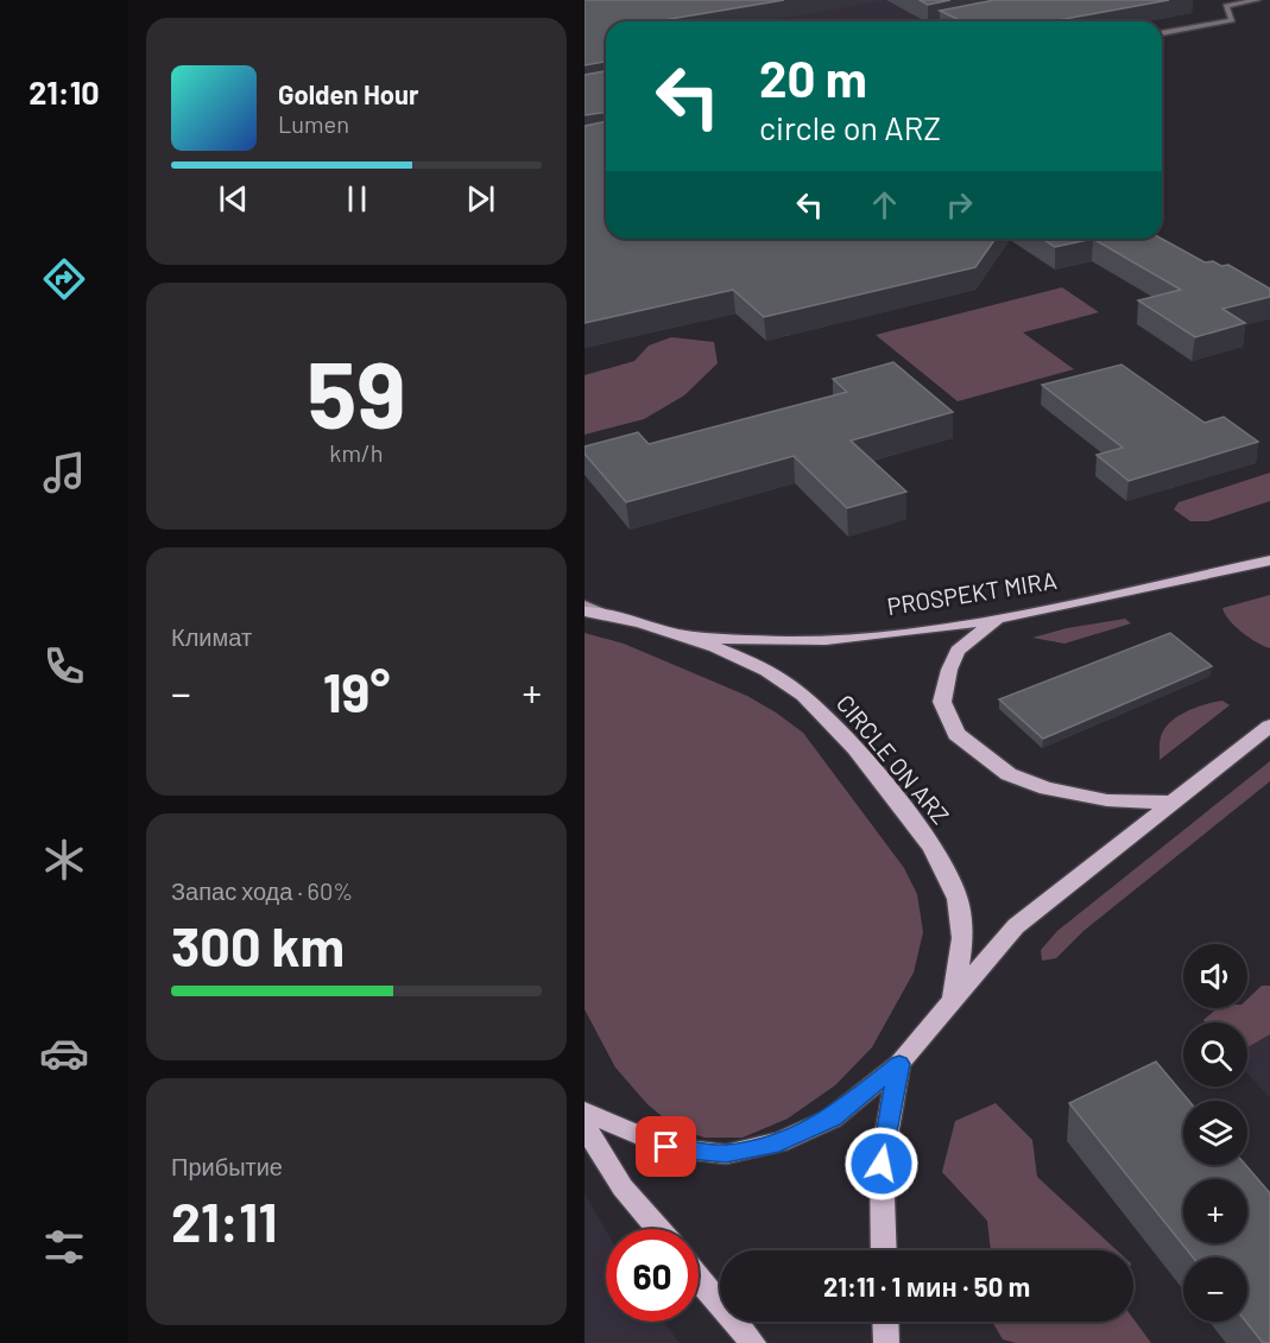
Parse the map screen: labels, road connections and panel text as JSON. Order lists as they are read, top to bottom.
{
  "streets": {
    "main road": ["PROSPEKT MIRA", "CIRCLE ON ARZ"]
  },
  "crossings": [
    ["PROSPEKT MIRA", "CIRCLE ON ARZ"]
  ],
  "page": {
    "tabs": "21:10",
    "turn": ["20 m", "circle on ARZ"],
    "song": ["Golden Hour", "Lumen"],
    "tile": [
      ["59", "km/h"],
      "Климат",
      ["Запас хода · 60%", "300 km"],
      ["Прибытие", "21:11"]
    ],
    "heat": ["−", "19°", "+"],
    "map_buttons": ["+", "−"],
    "limit": "60",
    "trip": "21:11 · 1 мин · 50 m"
  }
}
